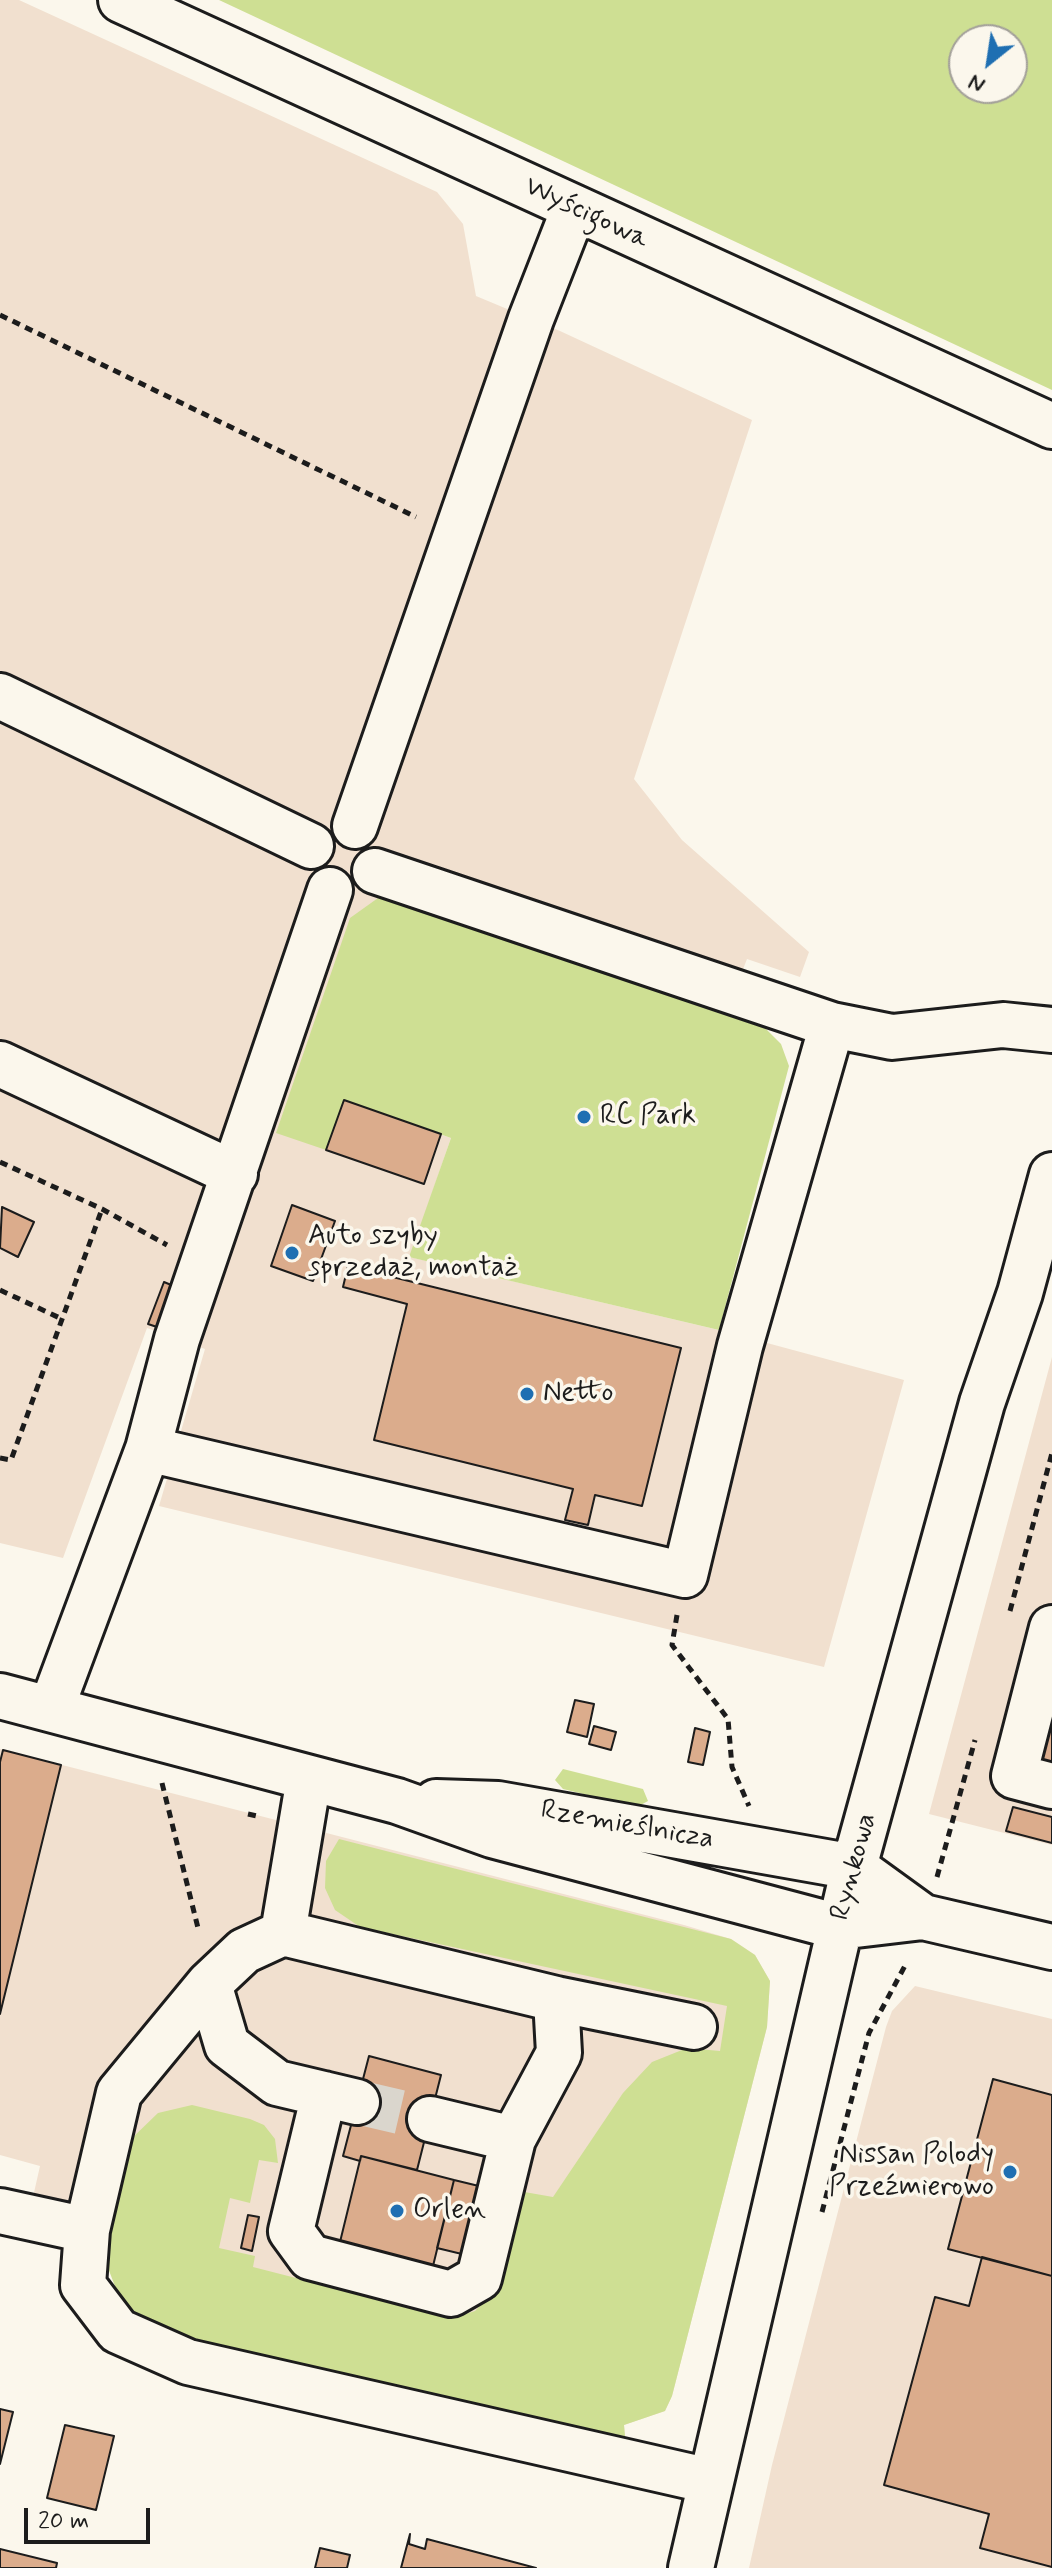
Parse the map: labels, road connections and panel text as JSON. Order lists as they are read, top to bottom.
{
  "streets": {
    "street": ["Wyścigowa", "Rzemieślnicza", "Rynkowa"]
  },
  "crossings": [
    ["Rzemieślnicza", "Rynkowa"]
  ],
  "places": [
    "RC Park",
    "Auto szyby sprzedaż, montaż",
    "Netto",
    "Nissan Polody Przeźmierowo",
    "Orlen"
  ],
  "scale_bar": "20 m",
  "north": "bottom left"
}
